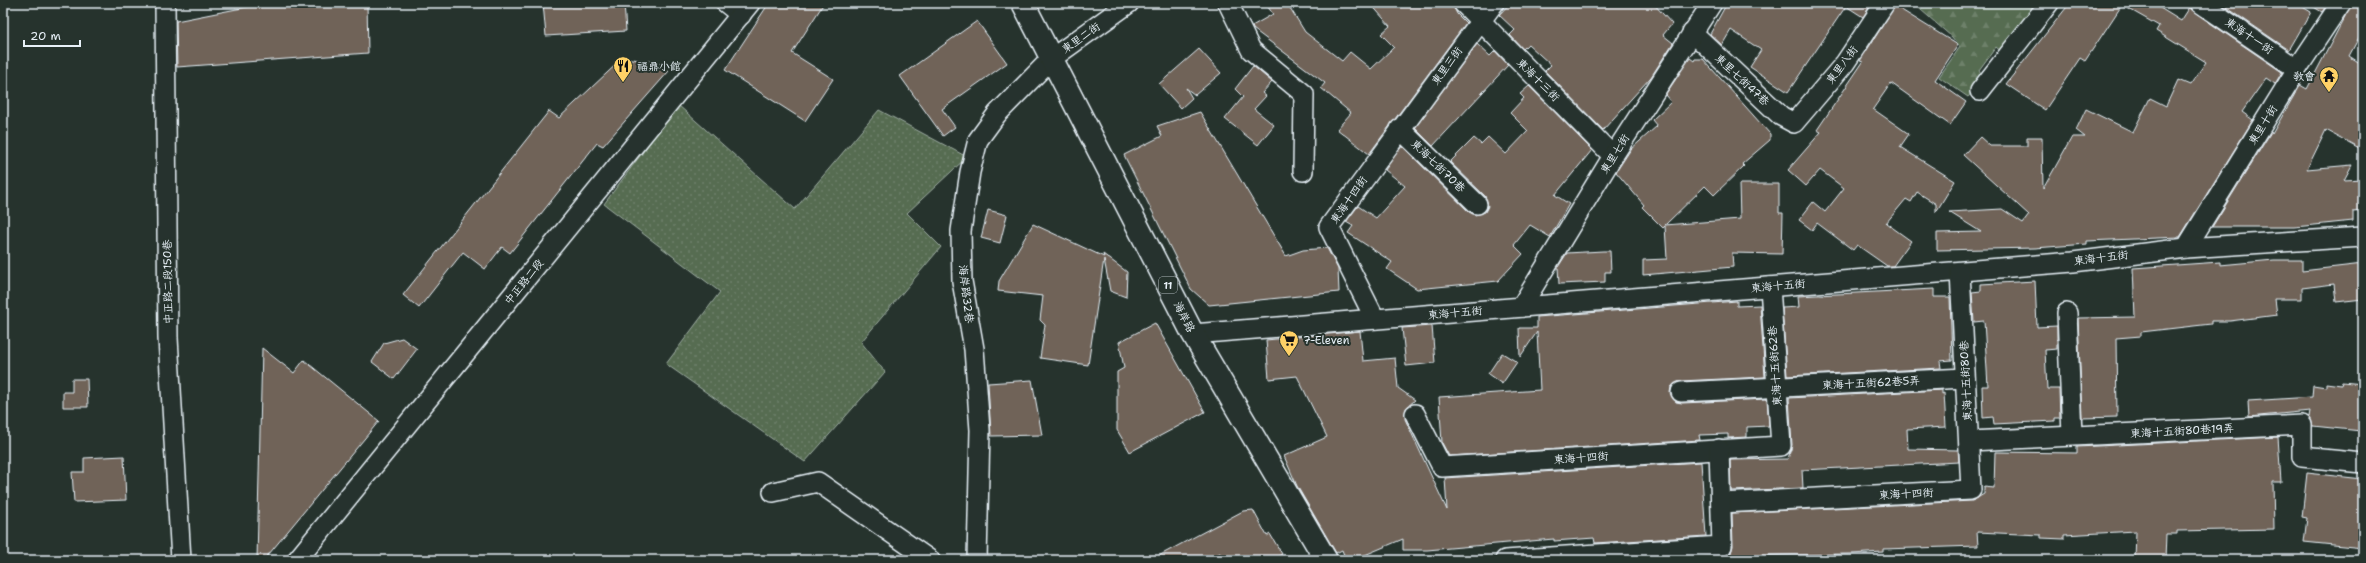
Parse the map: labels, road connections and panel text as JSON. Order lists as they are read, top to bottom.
{
  "streets": {
    "main road": ["11", "海岸路"],
    "street": [
      "東海十一街",
      "東里二街",
      "東里八街",
      "東里三街",
      "東海十三街",
      "東里七街47巷",
      "東里十街",
      "東里七街",
      "東海七街70巷",
      "東海十四街",
      "東海十五街",
      "中正路二段150巷",
      "中正路二段",
      "海岸路32巷",
      "東海十五街62巷",
      "東海十五街80巷",
      "東海十五街62巷5弄",
      "東海十五街80巷19弄"
    ]
  },
  "crossings": [
    ["東海十一街", "東里十街"],
    ["東里二街", "海岸路32巷"],
    ["東里二街", "海岸路"],
    ["東里八街", "東里七街47巷"],
    ["東里三街", "東海十三街"],
    ["東里三街", "東海七街70巷"],
    ["東里三街", "東海十四街"],
    ["東海十三街", "東里七街"],
    ["東里七街47巷", "東里七街"],
    ["東里十街", "東海十五街"],
    ["東里七街", "東海十五街"],
    ["東海七街70巷", "東海十四街"],
    ["東海十四街", "東海十五街"],
    ["東海十四街", "東海十五街62巷"],
    ["東海十四街", "東海十五街80巷"],
    ["東海十五街", "海岸路"],
    ["東海十五街", "東海十五街62巷"],
    ["東海十五街", "東海十五街80巷"],
    ["海岸路32巷", "海岸路"],
    ["東海十五街62巷", "東海十五街62巷5弄"],
    ["東海十五街80巷", "東海十五街62巷5弄"],
    ["東海十五街80巷", "東海十五街80巷19弄"]
  ],
  "places": {
    "restaurant": ["福鼎小館"],
    "temple": ["教會"],
    "supermarket": ["7-Eleven"]
  },
  "scale_bar": "20 m"
}
